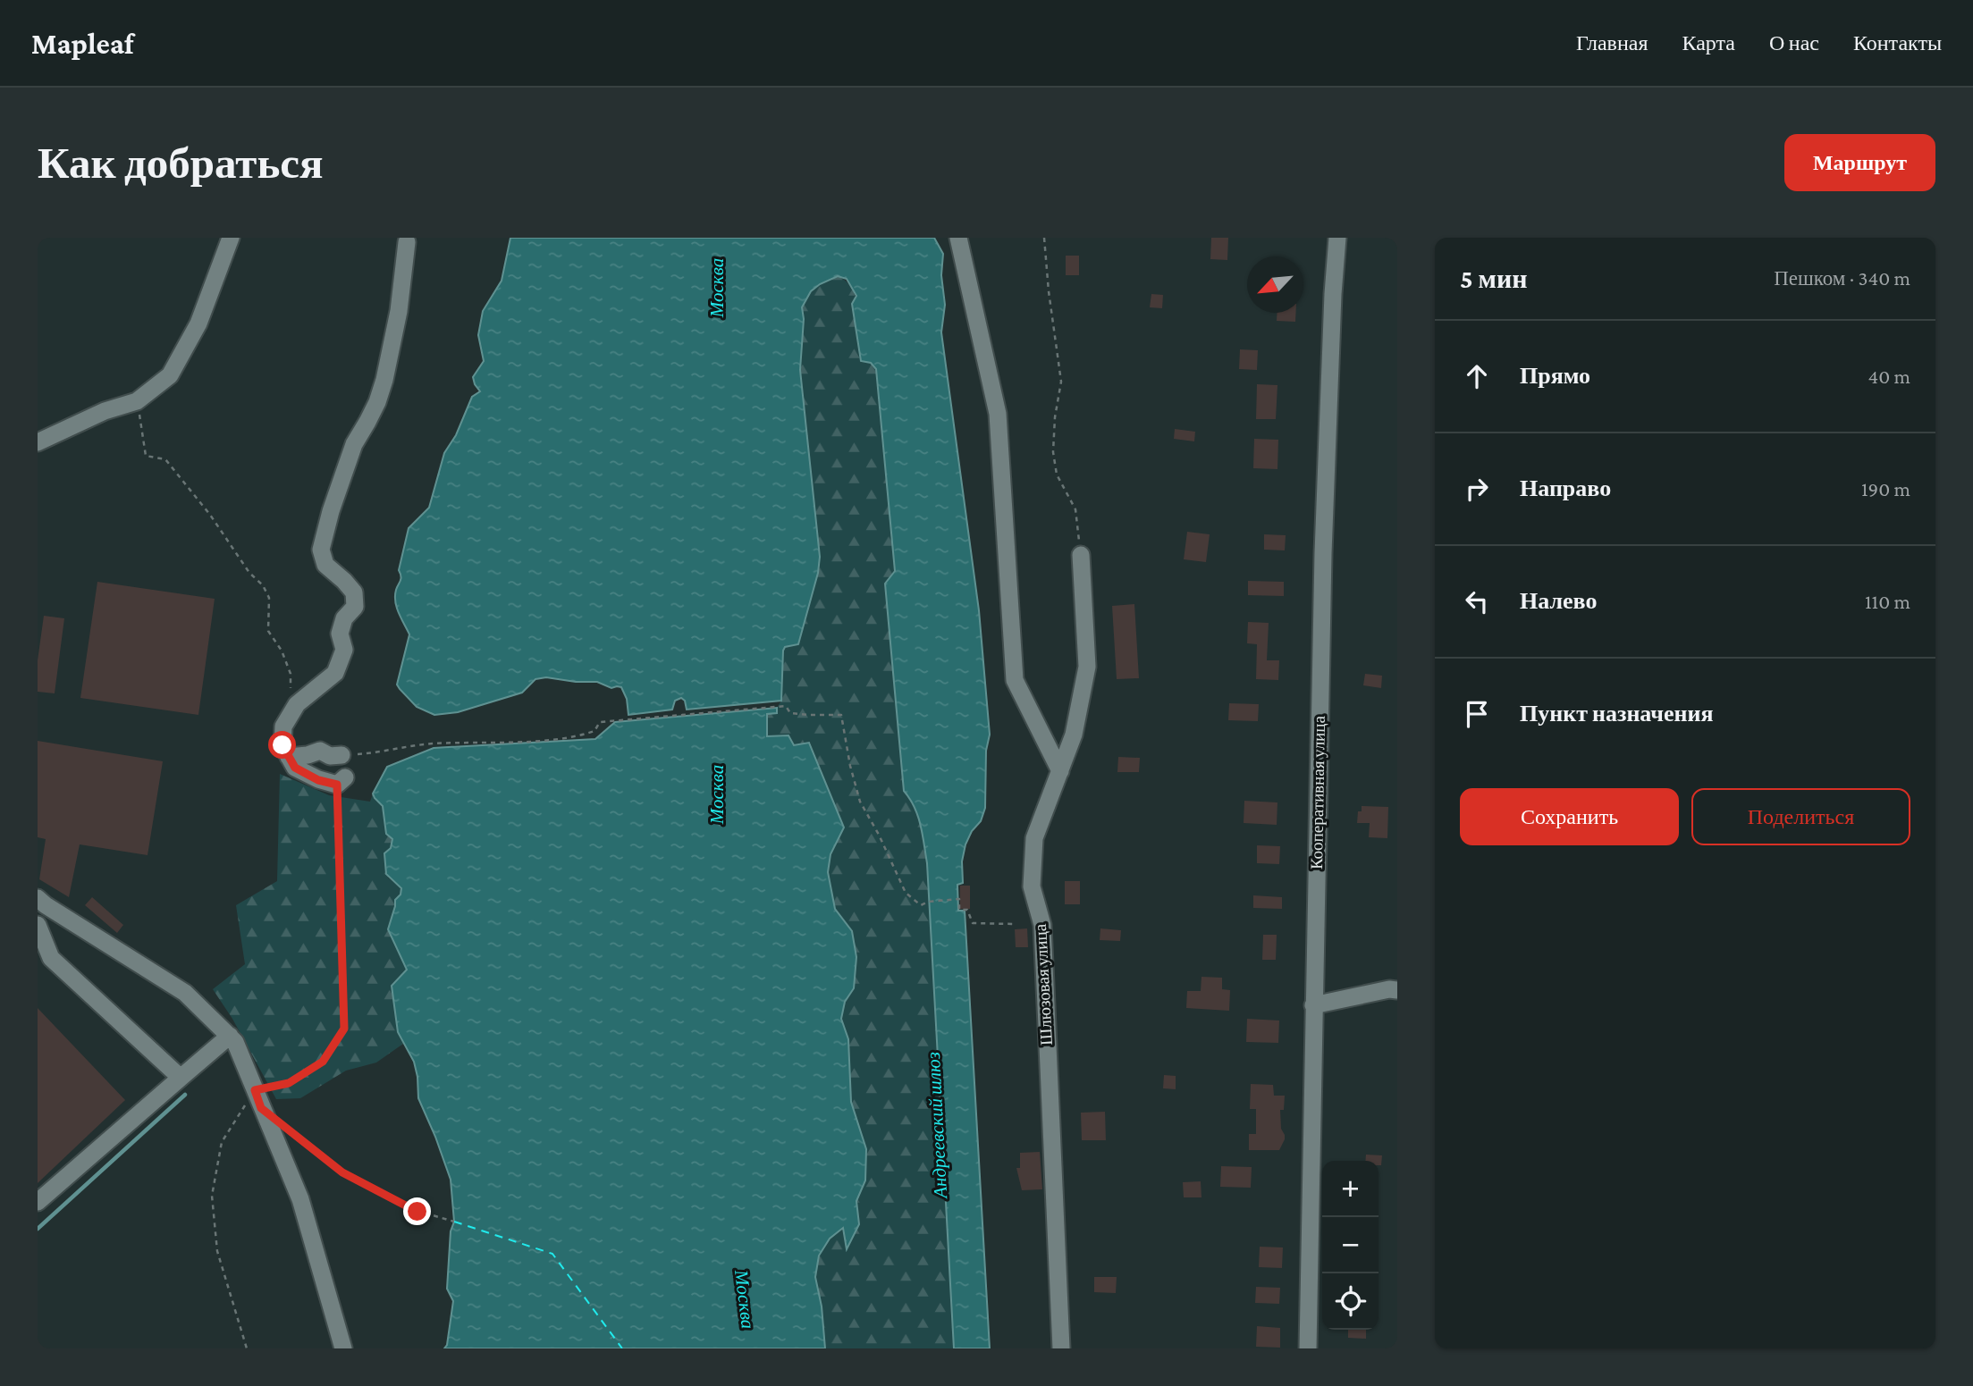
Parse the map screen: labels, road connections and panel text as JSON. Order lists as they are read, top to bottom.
{
  "streets": {
    "street": ["Кооперативная улица", "Шлюзовая улица"]
  },
  "water": ["Москва", "Андреевский шлюз"],
  "north": "bottom left",
  "page": {
    "header": "Mapleaf",
    "nav": [
      "Главная",
      "Карта",
      "О нас",
      "Контакты"
    ],
    "buttons": [
      "Маршрут",
      ["Сохранить", "Поделиться"]
    ],
    "title": "Как добраться",
    "heading": ["5 мин", "Пешком · 340 m"],
    "list": [
      ["Прямо", "40 m"],
      ["Направо", "190 m"],
      ["Налево", "110 m"],
      "Пункт назначения"
    ],
    "map_buttons": ["+", "−"]
  }
}
